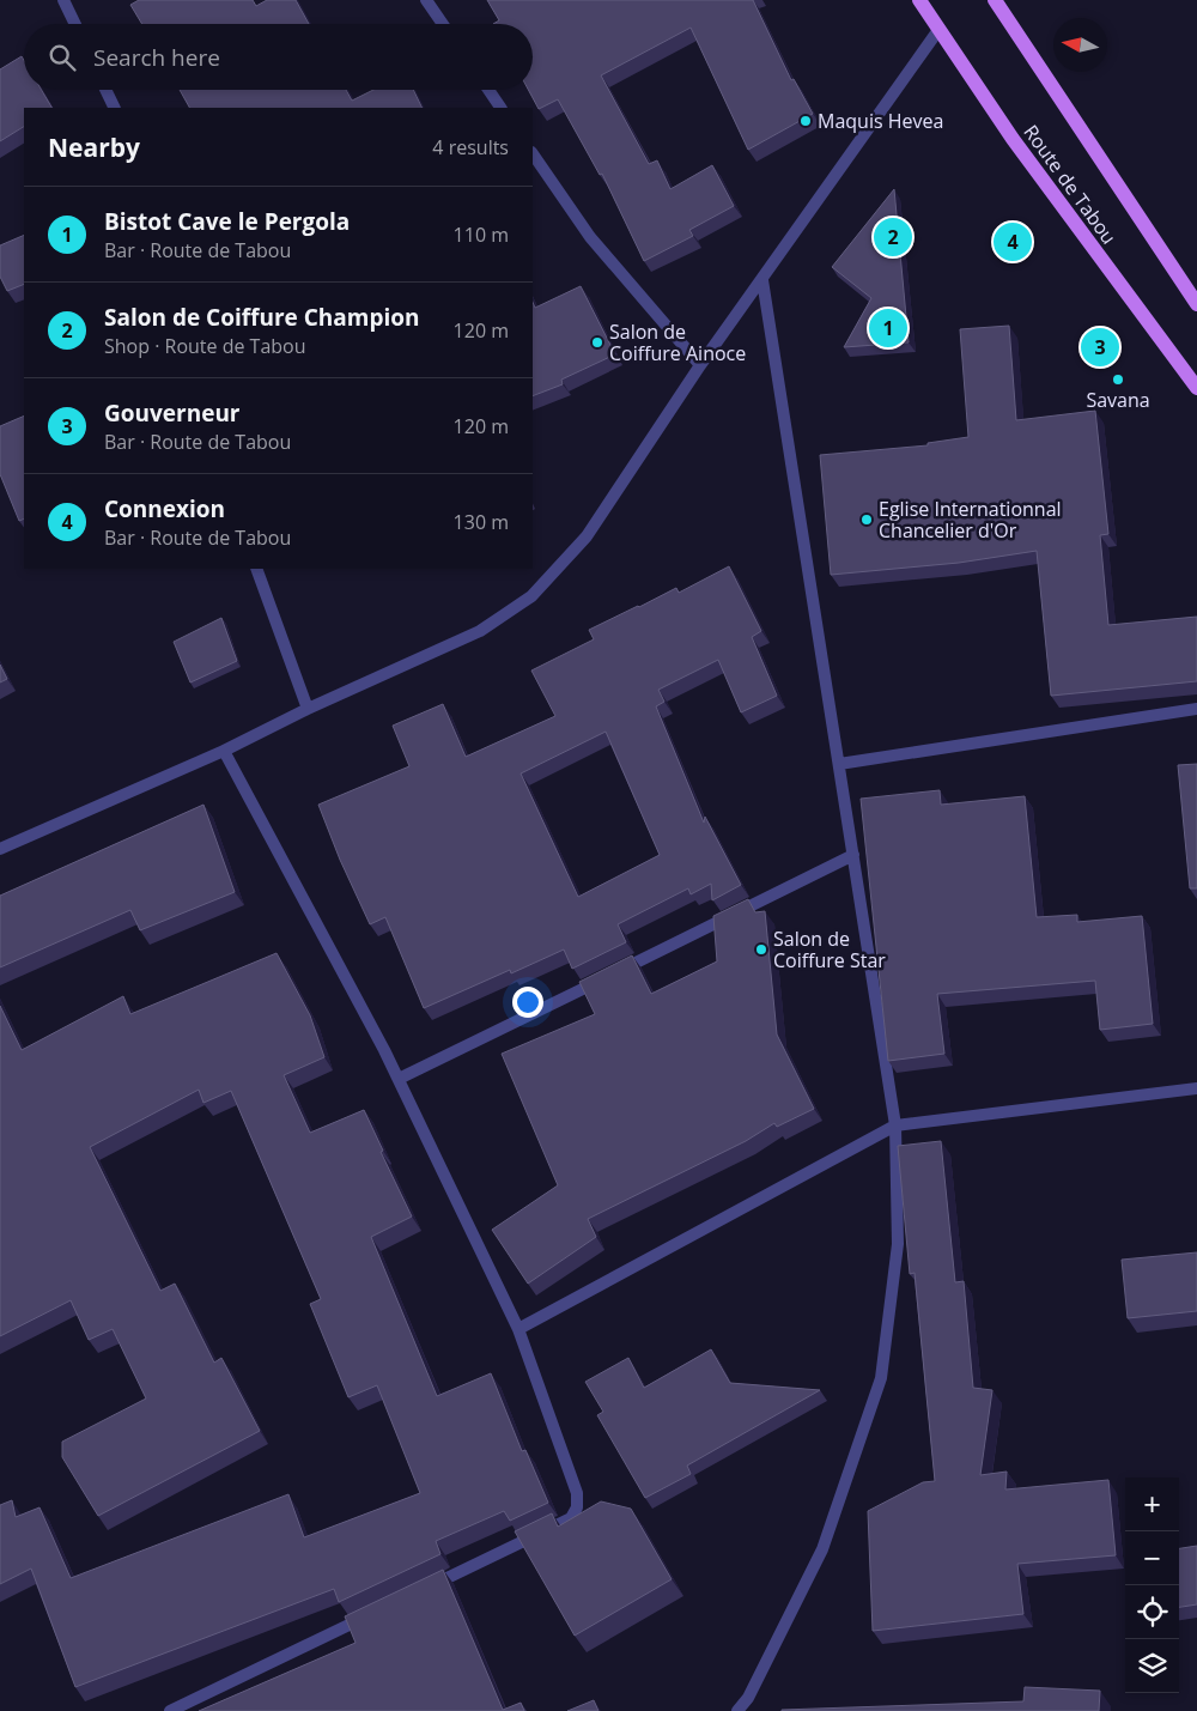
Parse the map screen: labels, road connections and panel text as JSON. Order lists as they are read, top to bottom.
{
  "streets": {
    "main road": ["Route de Tabou"]
  },
  "places": [
    "Maquis Hevea",
    "Salon de Coiffure Ainoce",
    "Savana",
    "Eglise Internationnal Chancelier d'Or",
    "Salon de Coiffure Star"
  ],
  "north": "left",
  "page": {
    "search": "Search here",
    "heading": ["Nearby", "4 results"],
    "list": [
      {
        "mark": "1",
        "name": "Bistot Cave le Pergola",
        "note": "Bar · Route de Tabou",
        "value": "110 m"
      },
      {
        "mark": "2",
        "name": "Salon de Coiffure Champion",
        "note": "Shop · Route de Tabou",
        "value": "120 m"
      },
      {
        "mark": "3",
        "name": "Gouverneur",
        "note": "Bar · Route de Tabou",
        "value": "120 m"
      },
      {
        "mark": "4",
        "name": "Connexion",
        "note": "Bar · Route de Tabou",
        "value": "130 m"
      }
    ],
    "pins": [
      "2",
      "4",
      "1",
      "3"
    ],
    "map_buttons": ["+", "−"]
  }
}
